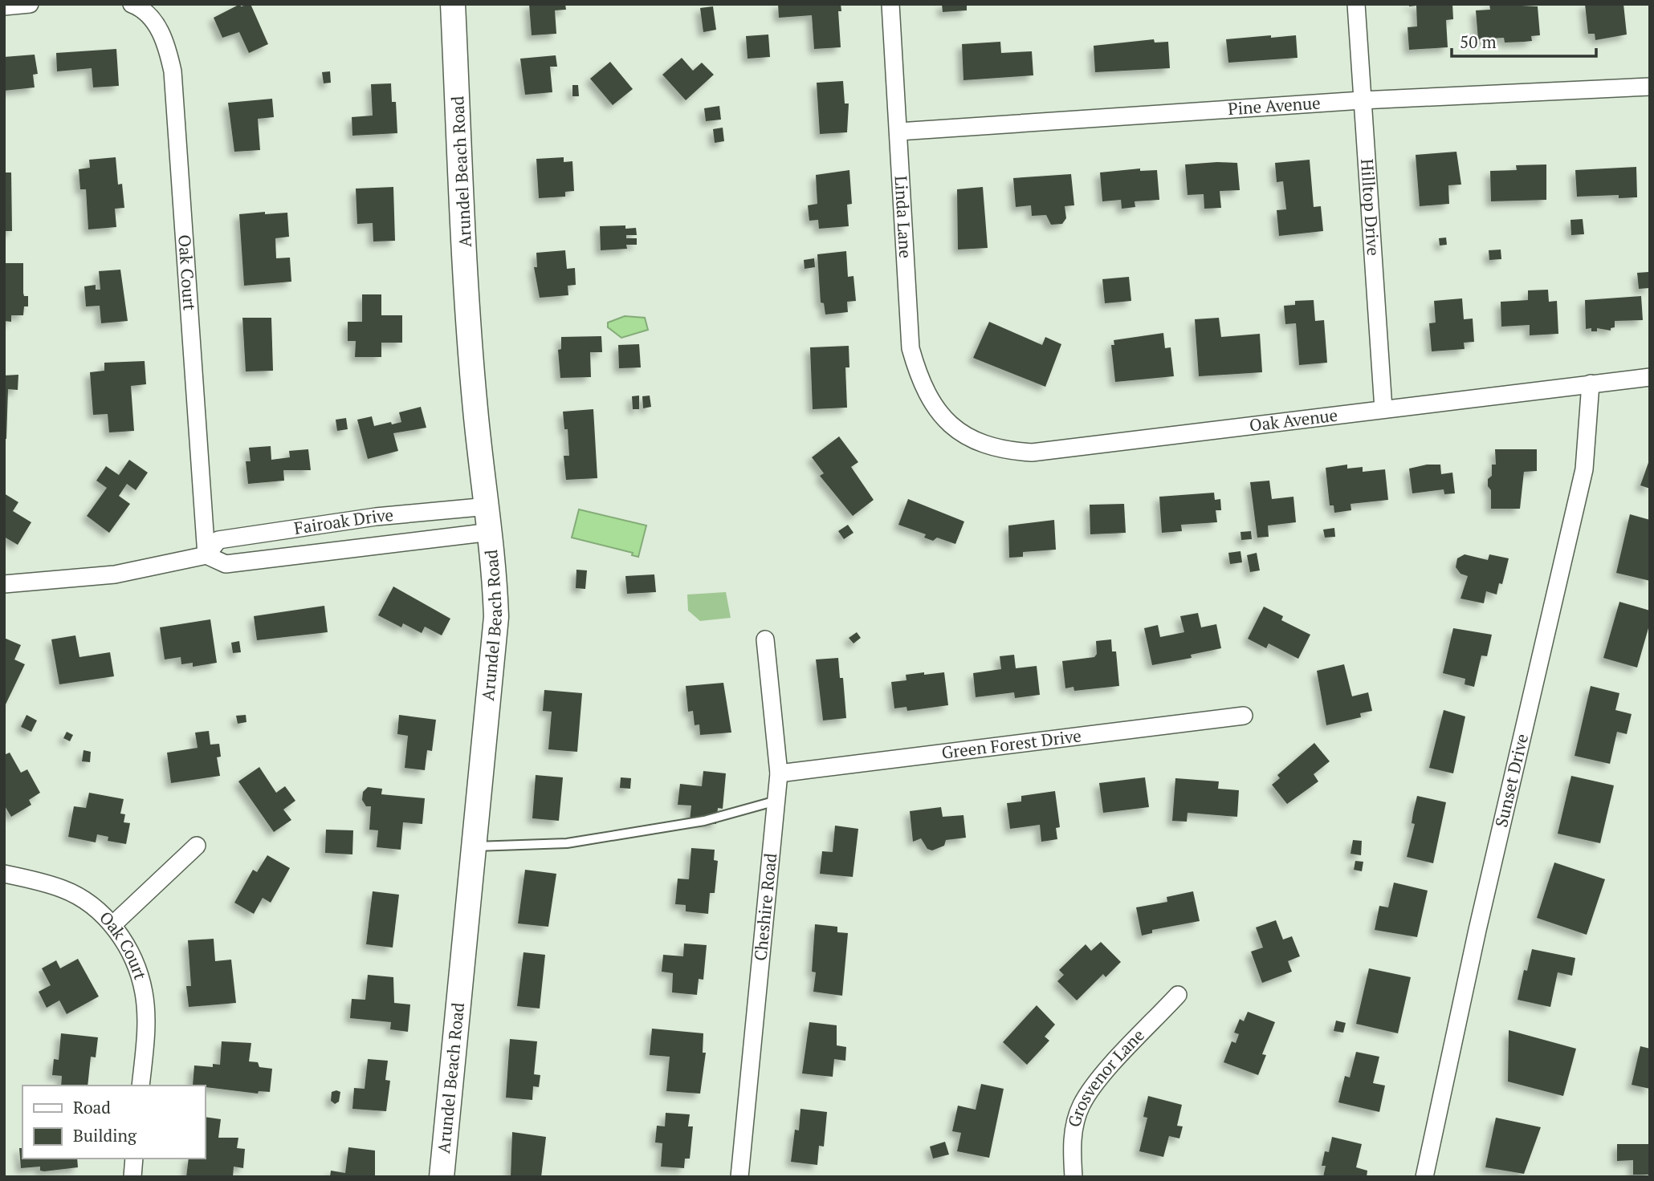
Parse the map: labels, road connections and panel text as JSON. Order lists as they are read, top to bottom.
{
  "streets": {
    "street": [
      "Pine Avenue",
      "Arundel Beach Road",
      "Hilltop Drive",
      "Linda Lane",
      "Oak Court",
      "Oak Avenue",
      "Fairoak Drive",
      "Green Forest Drive",
      "Sunset Drive",
      "Cheshire Road",
      "Grosvenor Lane"
    ]
  },
  "crossings": [
    ["Pine Avenue", "Hilltop Drive"],
    ["Pine Avenue", "Linda Lane"],
    ["Arundel Beach Road", "Fairoak Drive"],
    ["Hilltop Drive", "Oak Avenue"],
    ["Linda Lane", "Oak Avenue"],
    ["Oak Court", "Fairoak Drive"],
    ["Oak Avenue", "Sunset Drive"],
    ["Green Forest Drive", "Cheshire Road"]
  ],
  "legend": ["Road", "Building"],
  "scale_bar": "50 m"
}
